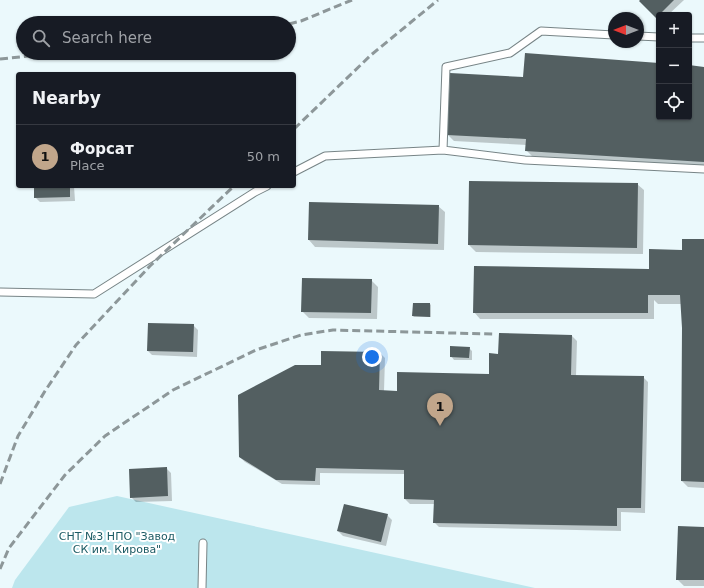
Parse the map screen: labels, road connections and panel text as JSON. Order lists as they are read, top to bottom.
{
  "parks": ["СНТ №3 НПО \"Завод СК им. Кирова\""],
  "north": "left",
  "page": {
    "map_buttons": ["+", "−"],
    "search": "Search here",
    "heading": "Nearby",
    "list": [
      {
        "mark": "1",
        "name": "Форсат",
        "note": "Place",
        "value": "50 m"
      }
    ],
    "pins": "1"
  }
}
